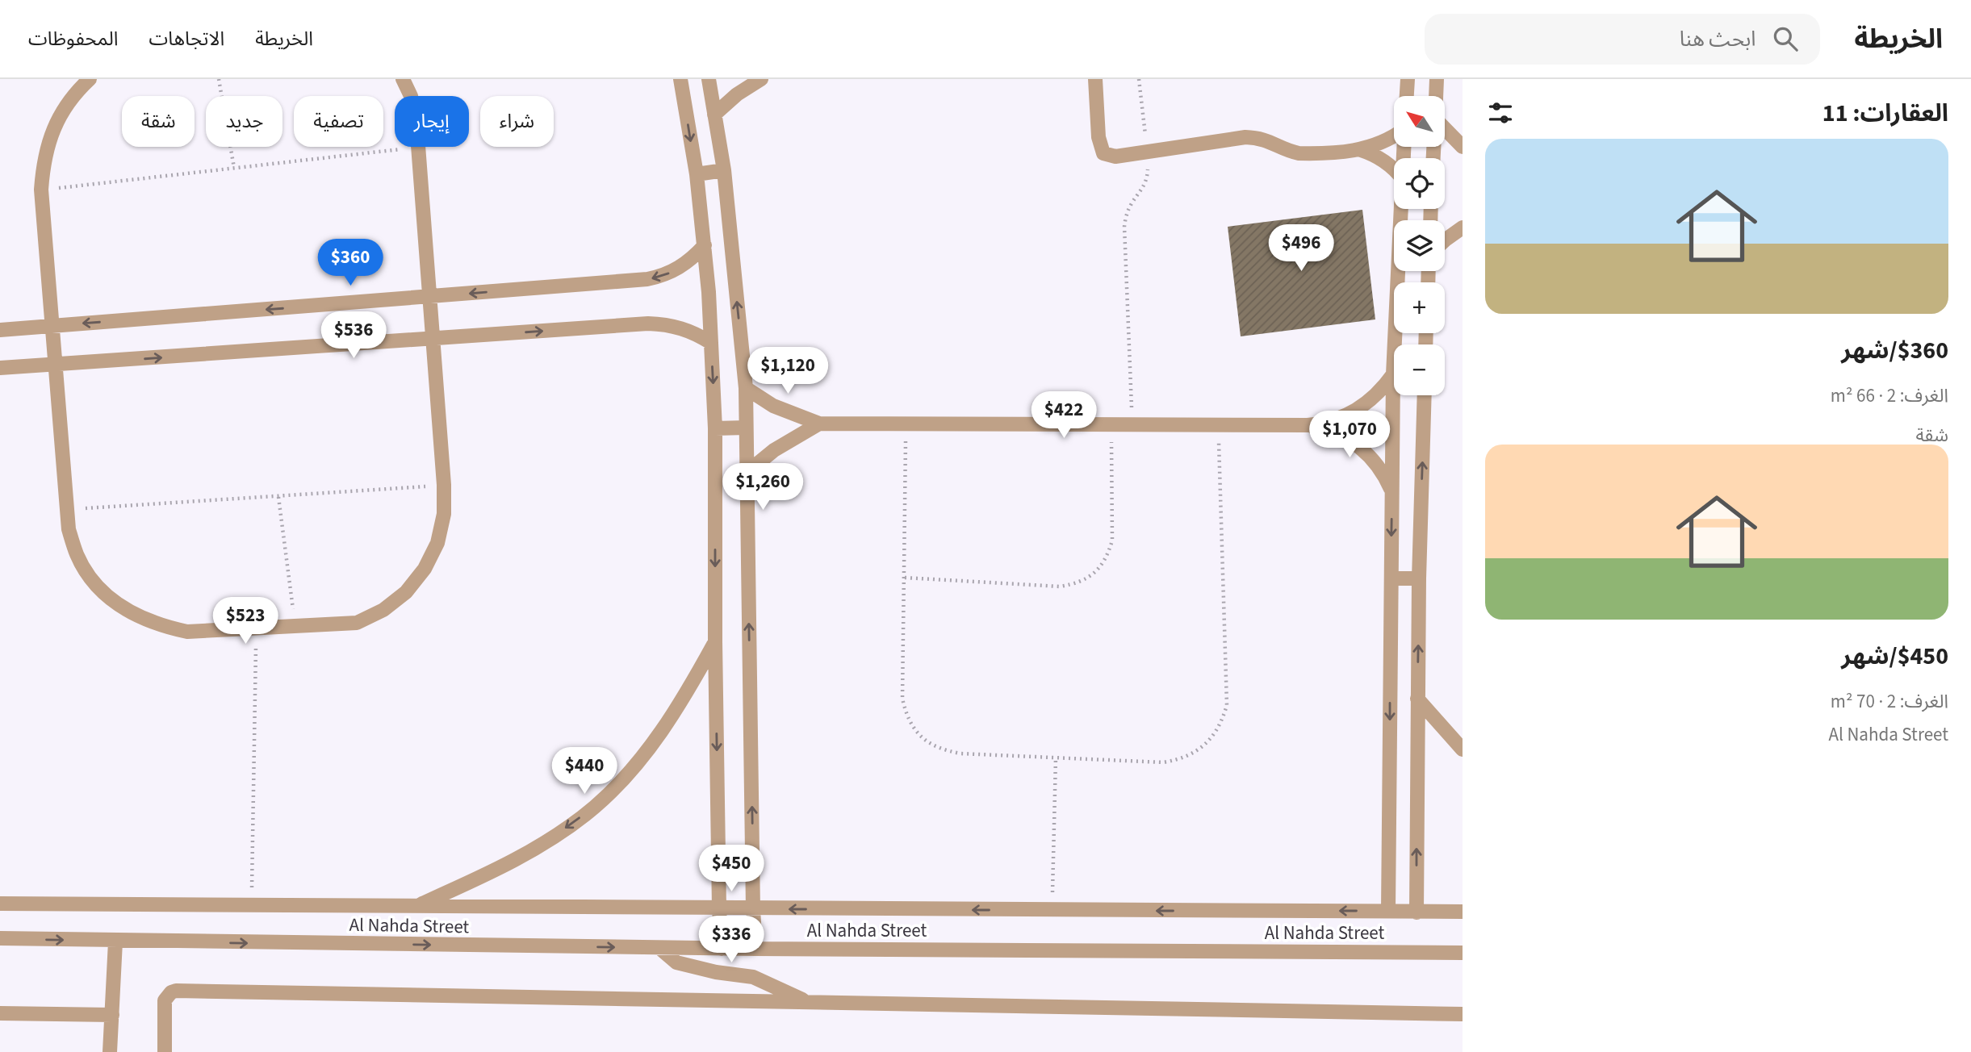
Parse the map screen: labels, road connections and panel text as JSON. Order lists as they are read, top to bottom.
{
  "streets": {
    "street": ["Al Nahda Street"]
  },
  "north": "top left",
  "page": {
    "header": "الخريطة",
    "search": "ابحث هنا",
    "nav": ["الخريطة", "الاتجاهات", "المحفوظات"],
    "heading": "العقارات: 11",
    "map_buttons": ["+", "−"],
    "chip": [
      "شراء",
      "إيجار",
      "تصفية",
      "جديد",
      "شقة"
    ],
    "list": [
      {
        "name": "$360/شهر",
        "note": "الغرف: 2 · 66 m² · شقة"
      },
      {
        "name": "$450/شهر",
        "note": "الغرف: 2 · 70 m² · Al Nahda Street"
      }
    ],
    "price": [
      "$496",
      "$360",
      "$536",
      "$1,120",
      "$422",
      "$1,070",
      "$1,260",
      "$523",
      "$440",
      "$450",
      "$336"
    ]
  }
}
